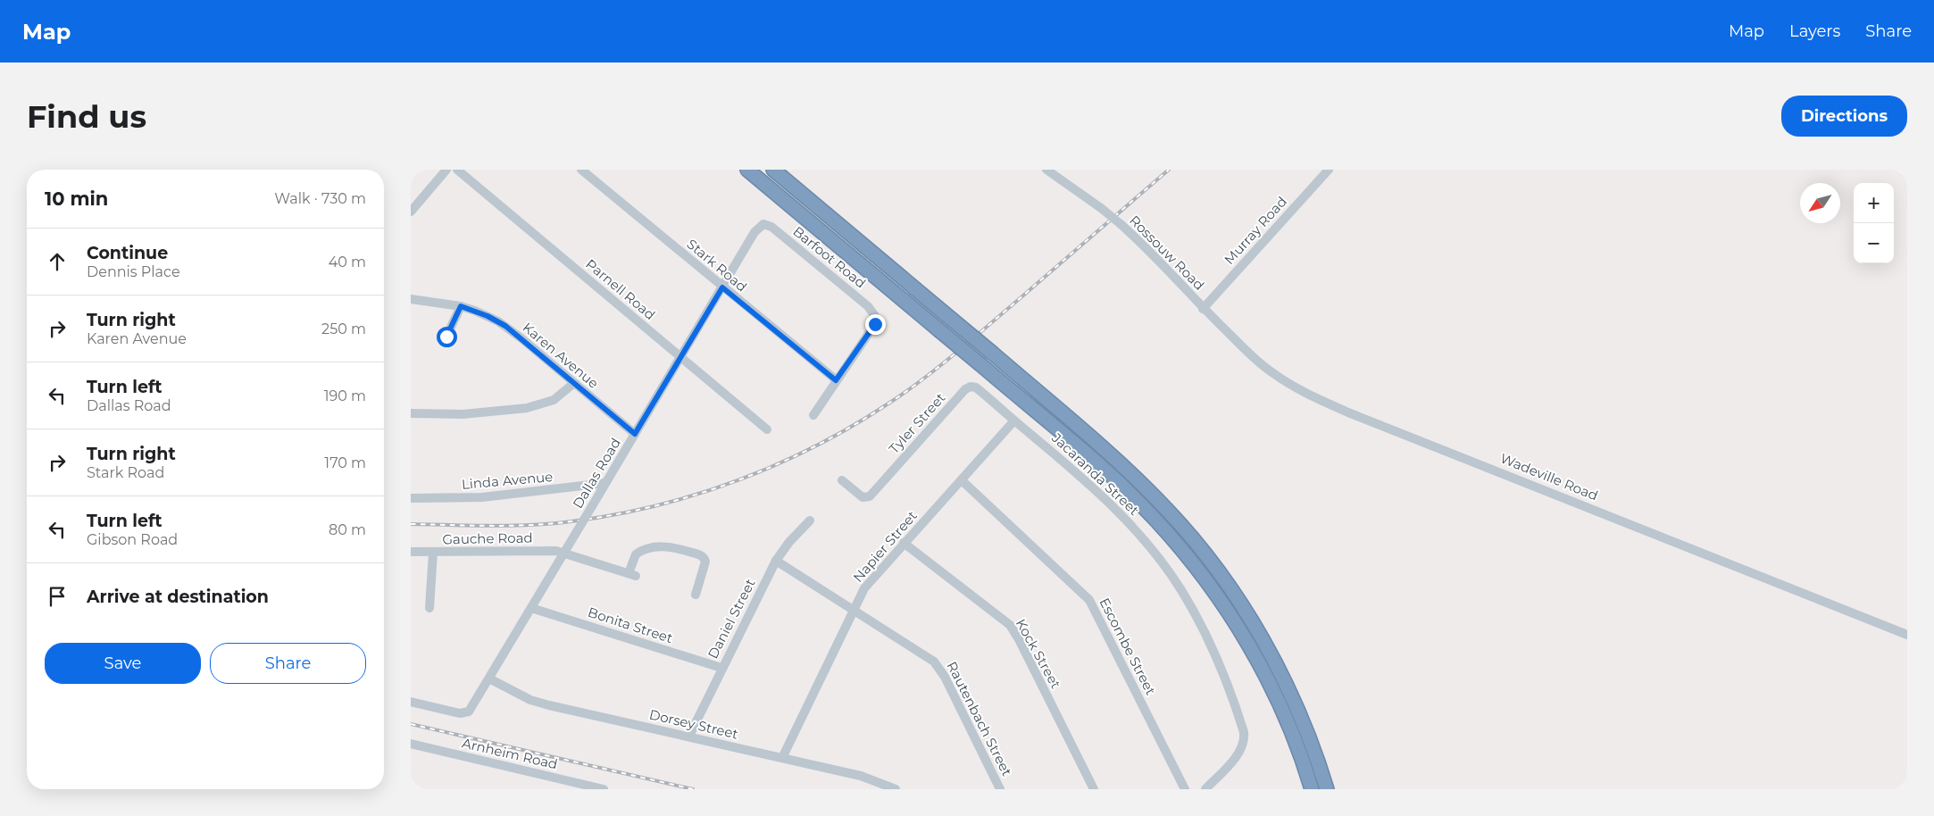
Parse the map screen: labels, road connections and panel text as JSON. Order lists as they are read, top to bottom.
{
  "streets": {
    "street": [
      "Murray Road",
      "Rossouw Road",
      "Barfoot Road",
      "Stark Road",
      "Parnell Road",
      "Karen Avenue",
      "Tyler Street",
      "Dallas Road",
      "Jacaranda Street",
      "Wadeville Road",
      "Linda Avenue",
      "Gauche Road",
      "Napier Street",
      "Daniel Street",
      "Bonita Street",
      "Escombe Street",
      "Kock Street",
      "Rautenbach Street",
      "Dorsey Street",
      "Arnheim Road"
    ]
  },
  "crossings": [
    ["Murray Road", "Rossouw Road"],
    ["Murray Road", "Wadeville Road"],
    ["Rossouw Road", "Wadeville Road"],
    ["Barfoot Road", "Stark Road"],
    ["Barfoot Road", "Dallas Road"],
    ["Stark Road", "Dallas Road"],
    ["Parnell Road", "Dallas Road"],
    ["Karen Avenue", "Dallas Road"],
    ["Tyler Street", "Jacaranda Street"],
    ["Tyler Street", "Napier Street"],
    ["Dallas Road", "Linda Avenue"],
    ["Dallas Road", "Gauche Road"],
    ["Dallas Road", "Bonita Street"],
    ["Dallas Road", "Dorsey Street"],
    ["Jacaranda Street", "Napier Street"],
    ["Napier Street", "Escombe Street"],
    ["Napier Street", "Kock Street"],
    ["Napier Street", "Rautenbach Street"],
    ["Napier Street", "Dorsey Street"],
    ["Daniel Street", "Bonita Street"],
    ["Daniel Street", "Rautenbach Street"],
    ["Daniel Street", "Dorsey Street"]
  ],
  "north": "bottom left",
  "page": {
    "header": "Map",
    "nav": ["Map", "Layers", "Share"],
    "buttons": [
      "Directions",
      ["Save", "Share"]
    ],
    "title": "Find us",
    "heading": ["10 min", "Walk · 730 m"],
    "map_buttons": ["+", "−"],
    "list": [
      ["Continue", "Dennis Place", "40 m"],
      ["Turn right", "Karen Avenue", "250 m"],
      ["Turn left", "Dallas Road", "190 m"],
      ["Turn right", "Stark Road", "170 m"],
      ["Turn left", "Gibson Road", "80 m"],
      "Arrive at destination"
    ]
  }
}
